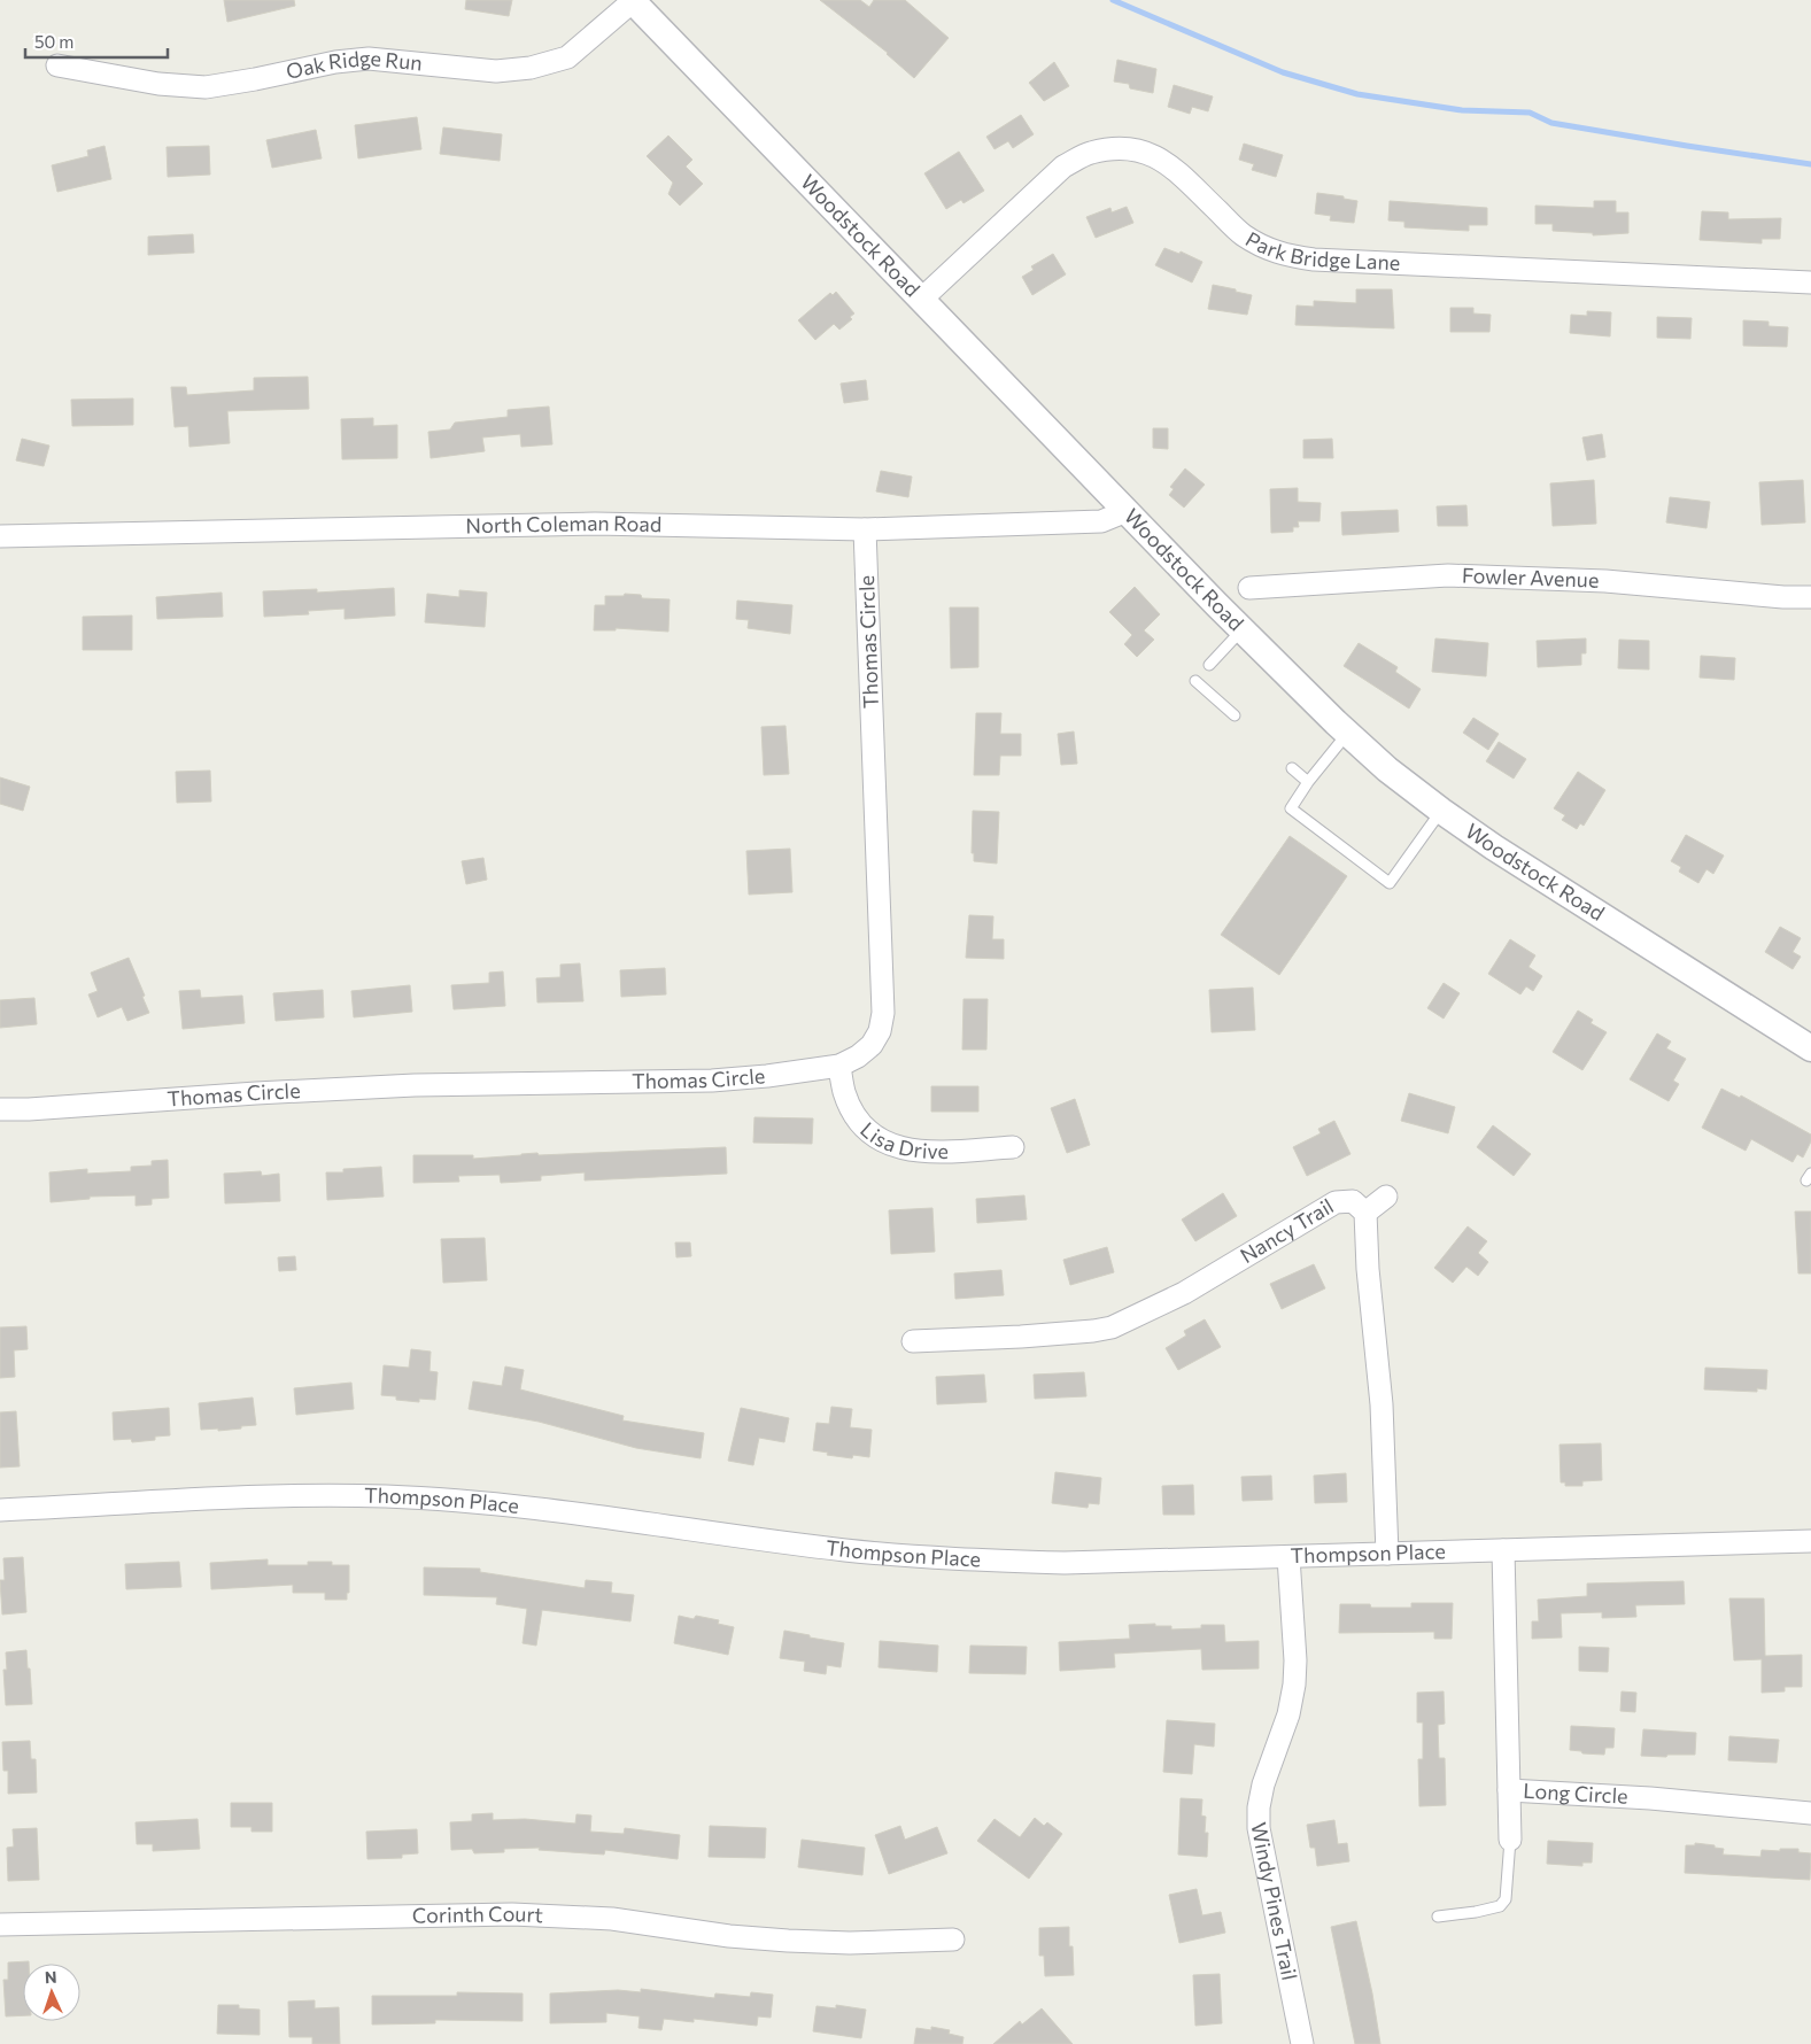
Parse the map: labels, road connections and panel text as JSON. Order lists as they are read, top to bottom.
{
  "streets": {
    "street": [
      "Oak Ridge Run",
      "Woodstock Road",
      "Park Bridge Lane",
      "North Coleman Road",
      "Fowler Avenue",
      "Thomas Circle",
      "Lisa Drive",
      "Nancy Trail",
      "Thompson Place",
      "Long Circle",
      "Windy Pines Trail",
      "Corinth Court"
    ]
  },
  "crossings": [
    ["Oak Ridge Run", "Woodstock Road"],
    ["Woodstock Road", "Park Bridge Lane"],
    ["Woodstock Road", "North Coleman Road"],
    ["North Coleman Road", "Thomas Circle"],
    ["Thomas Circle", "Lisa Drive"],
    ["Nancy Trail", "Thompson Place"],
    ["Thompson Place", "Long Circle"],
    ["Thompson Place", "Windy Pines Trail"]
  ],
  "scale_bar": "50 m",
  "north": "top"
}
